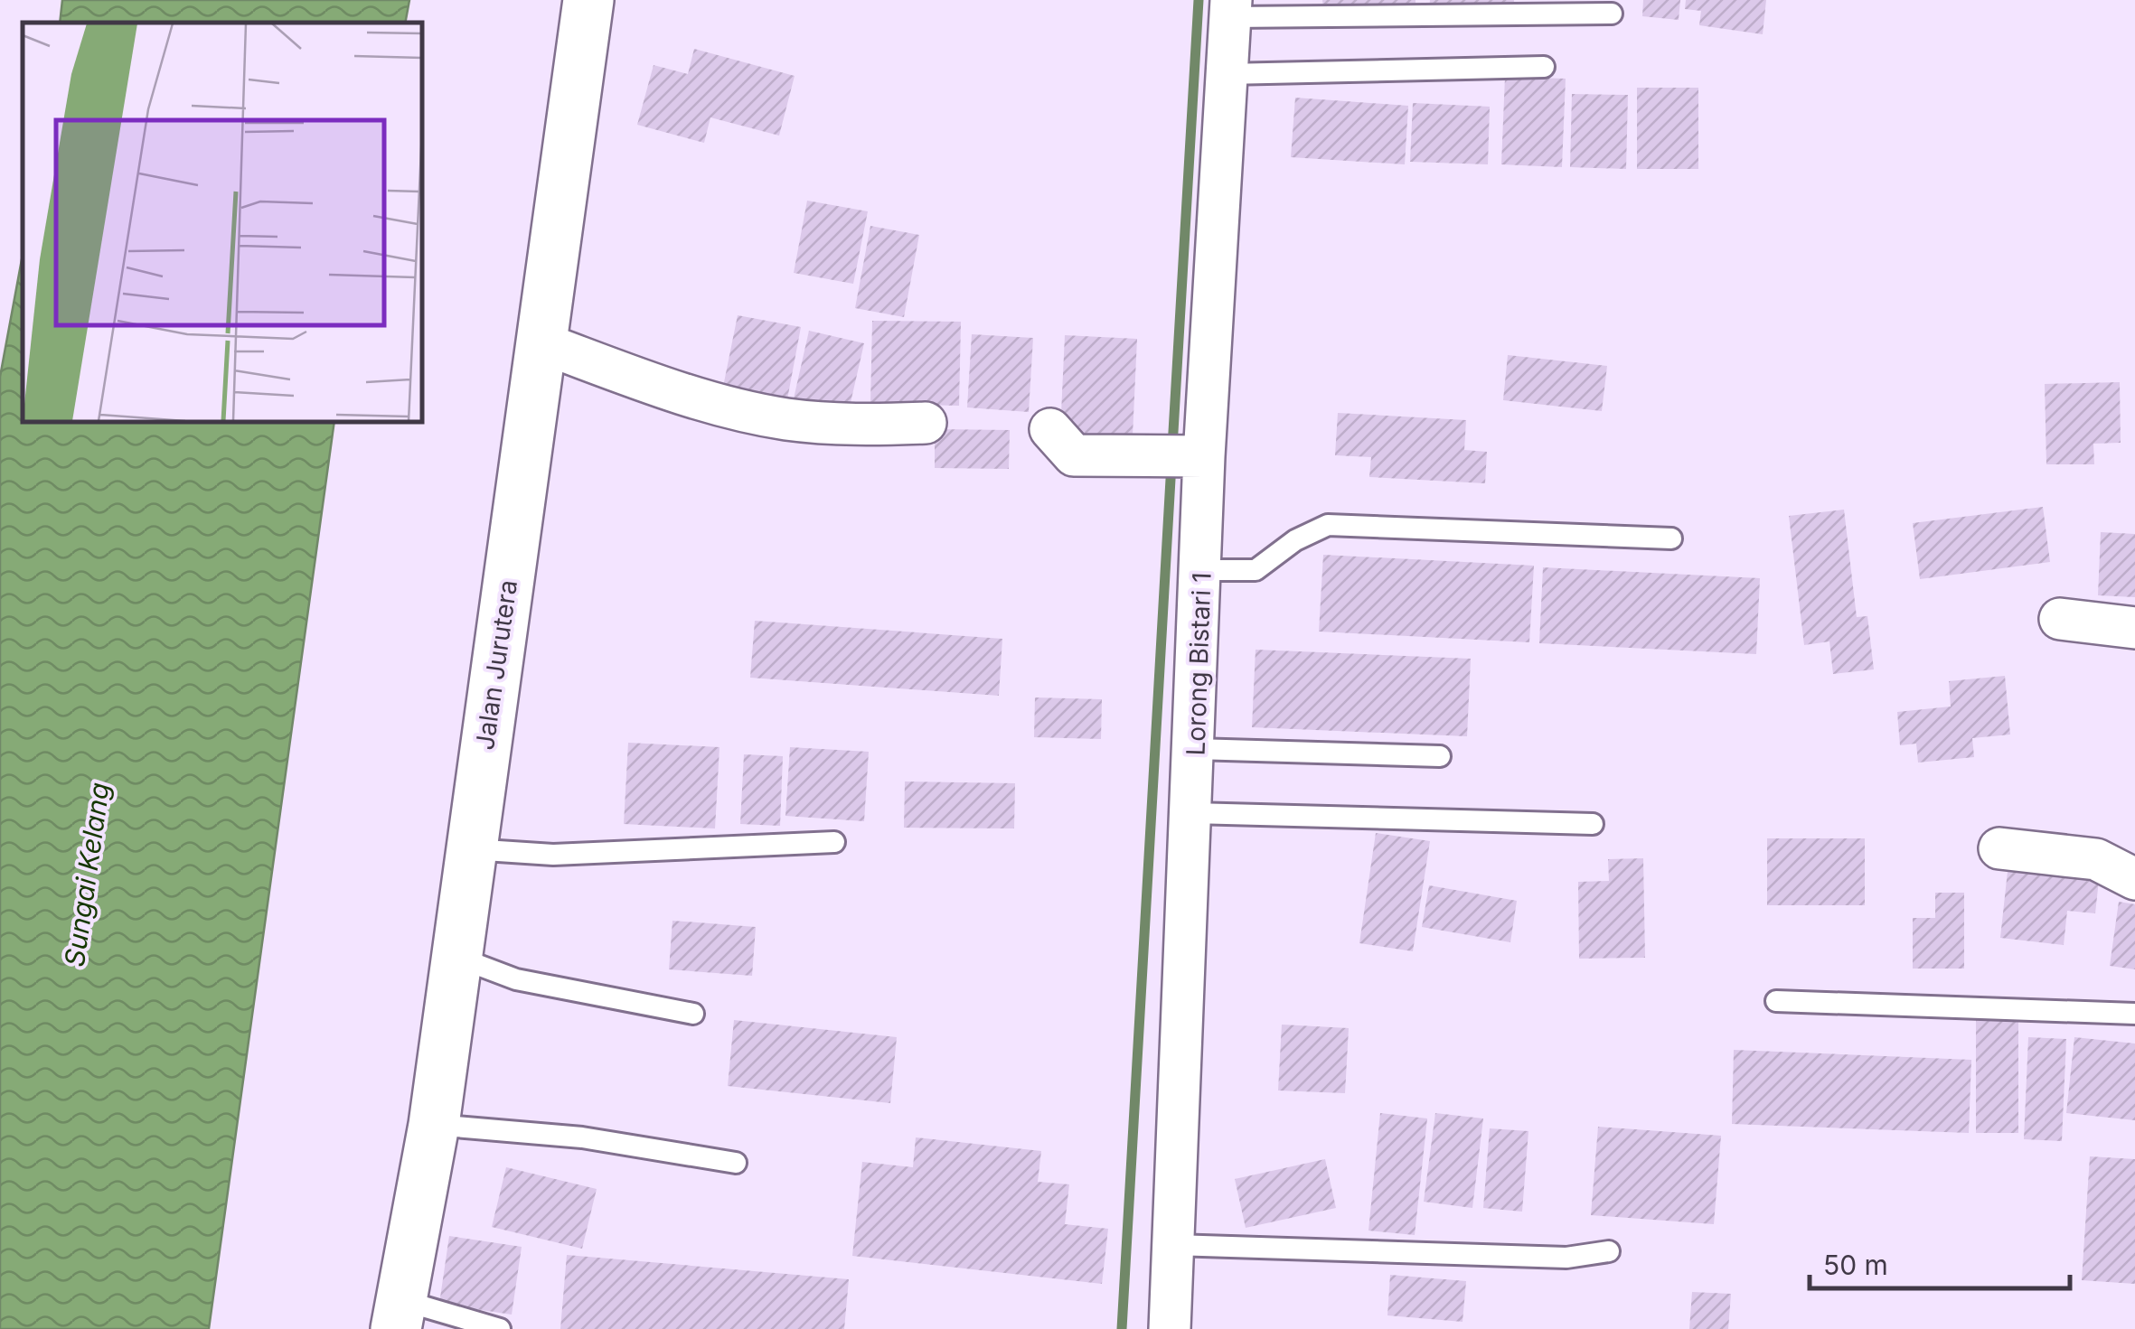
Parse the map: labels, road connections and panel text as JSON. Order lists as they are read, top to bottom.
{
  "streets": {
    "street": ["Lorong Bistari 1", "Jalan Jurutera"]
  },
  "water": ["Sungai Kelang"],
  "scale_bar": "50 m"
}
